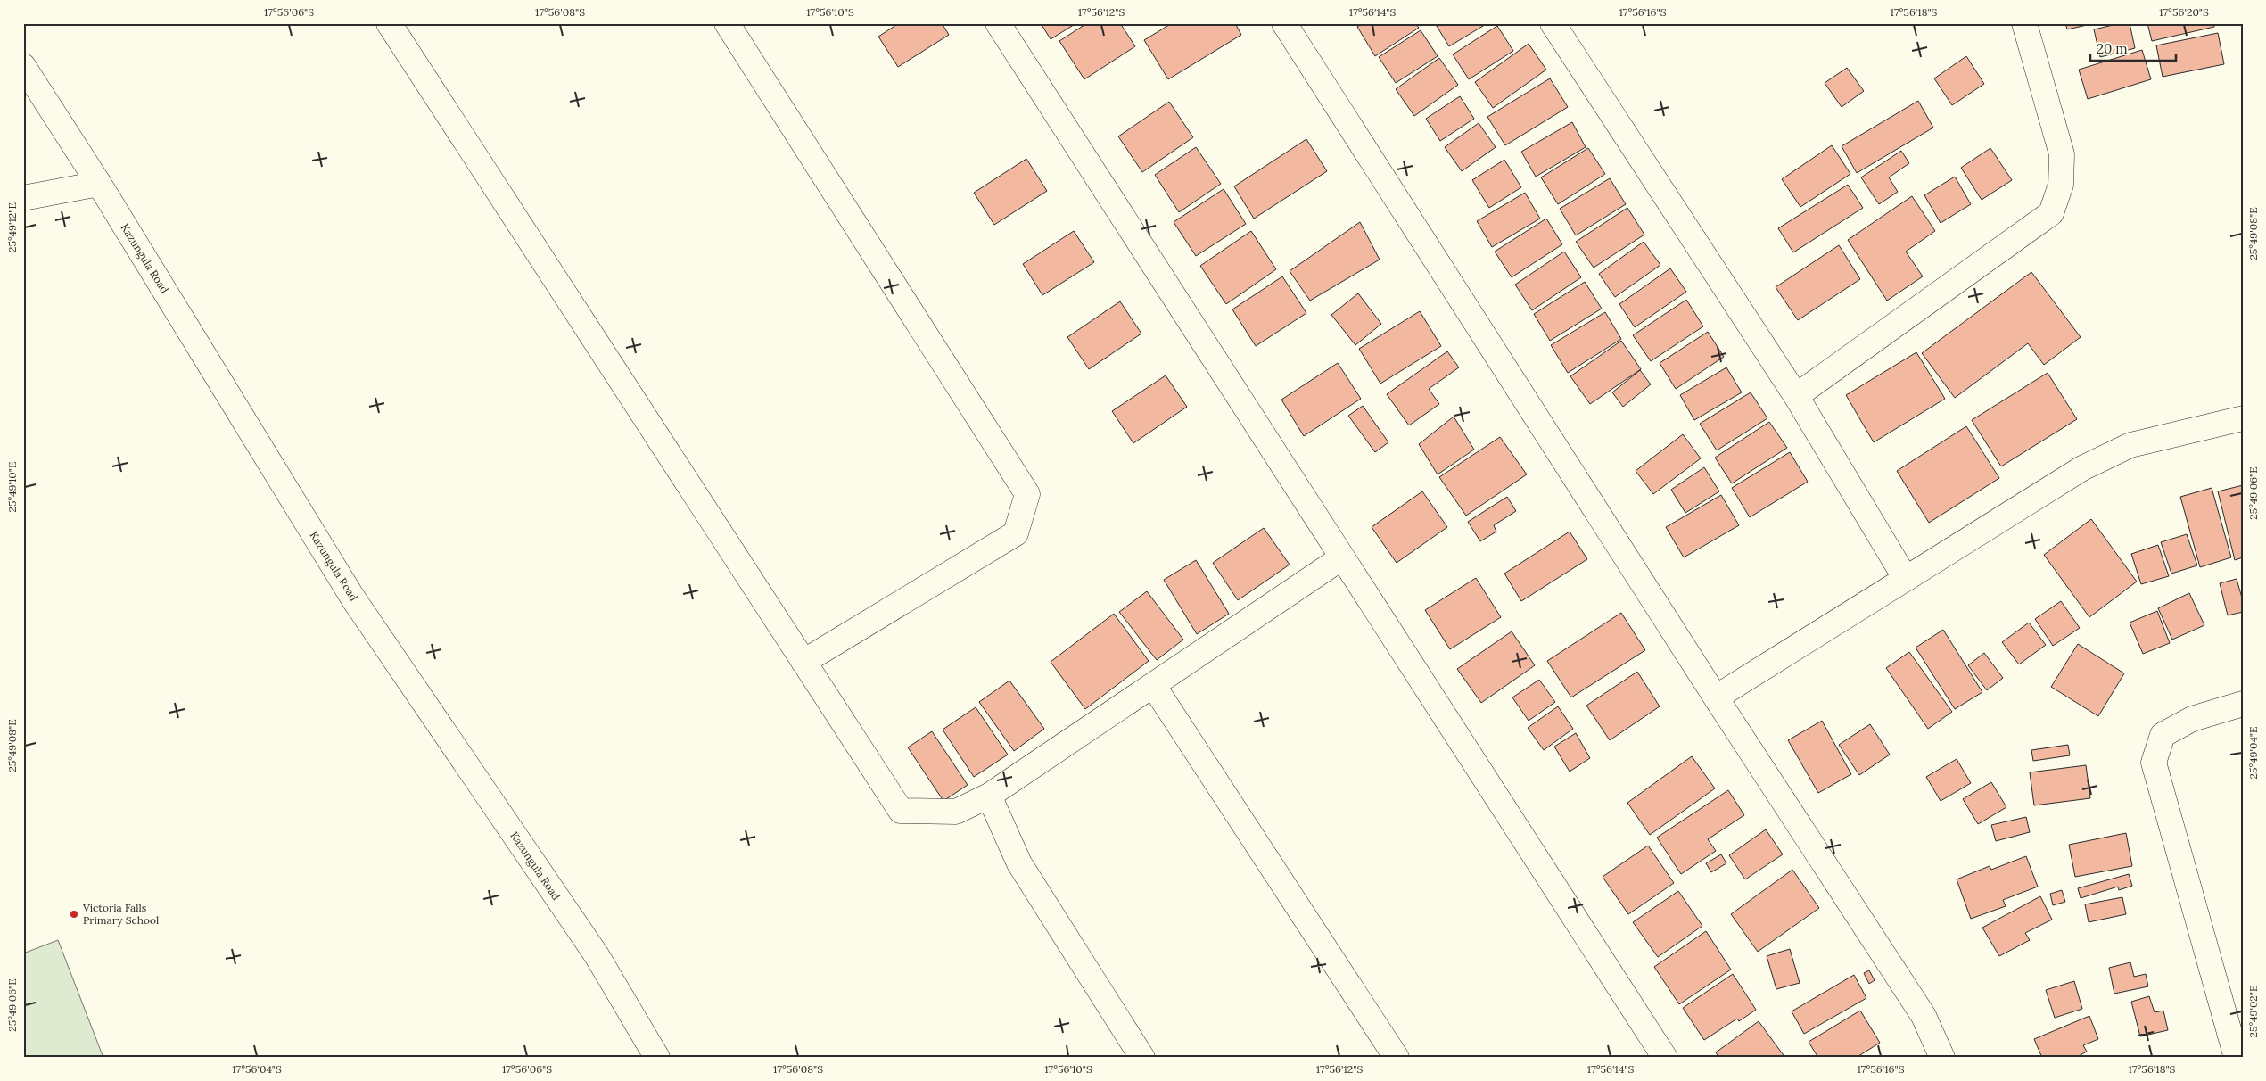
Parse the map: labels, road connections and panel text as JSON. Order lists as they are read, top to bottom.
{
  "streets": {
    "street": ["Kazungula Road"]
  },
  "places": ["Victoria Falls Primary School"],
  "scale_bar": "20 m",
  "coordinates": [
    "17°56'06\"S",
    "17°56'08\"S",
    "17°56'10\"S",
    "17°56'12\"S",
    "17°56'14\"S",
    "17°56'16\"S",
    "17°56'18\"S",
    "17°56'20\"S",
    "25°49'12\"E",
    "25°49'08\"E",
    "25°49'10\"E",
    "25°49'06\"E",
    "25°49'04\"E",
    "25°49'02\"E",
    "17°56'04\"S"
  ]
}
